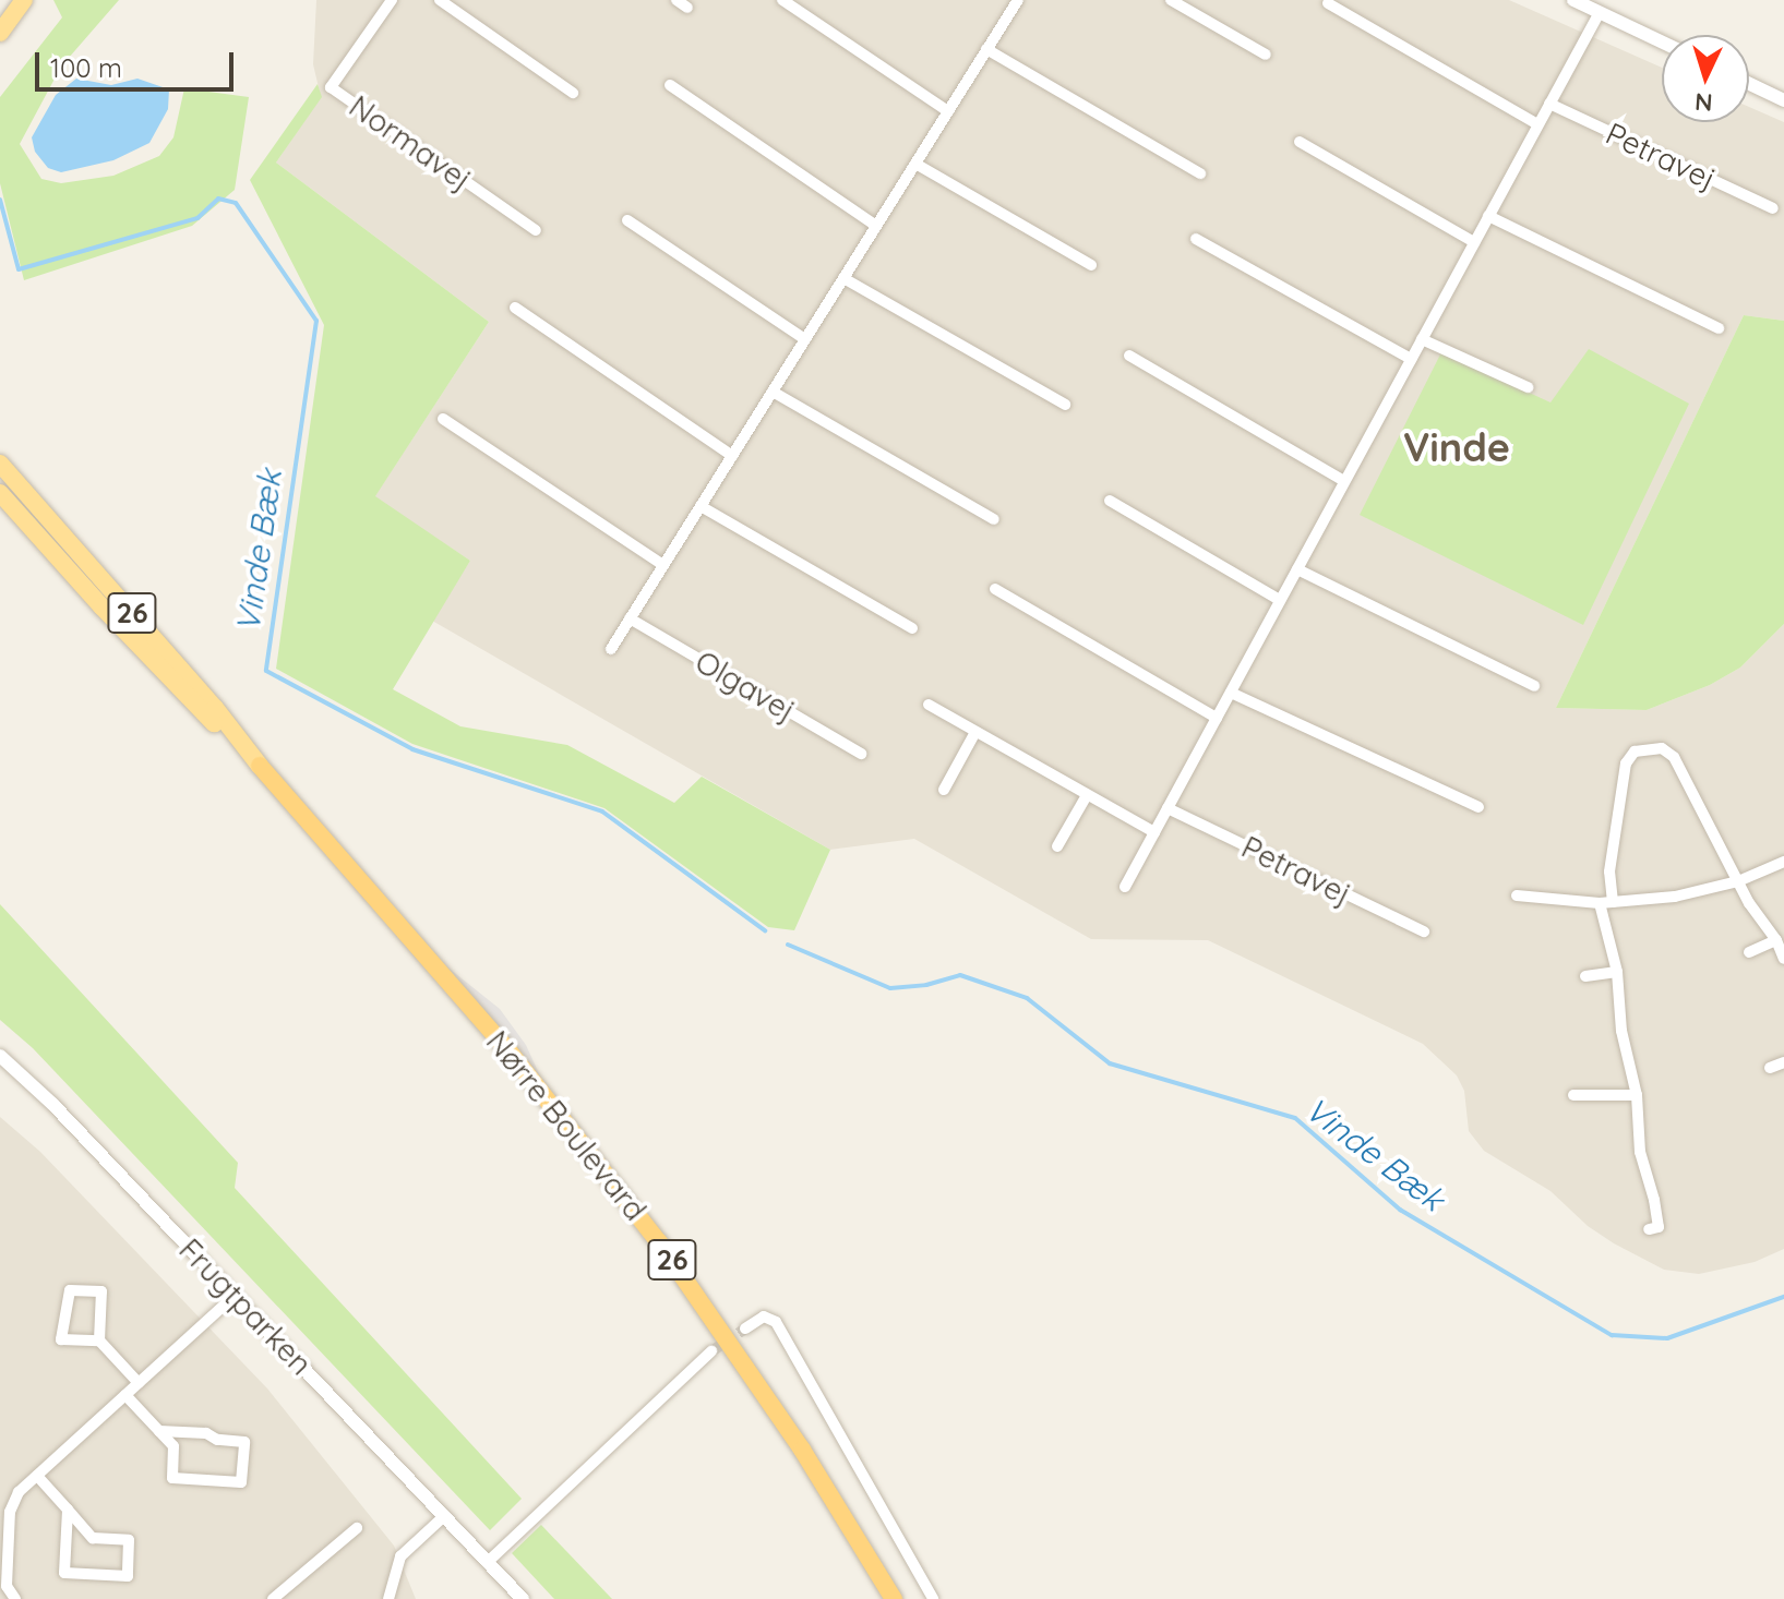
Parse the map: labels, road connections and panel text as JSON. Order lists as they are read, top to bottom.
{
  "streets": {
    "highway": ["26", "Nørre Boulevard"],
    "street": [
      "Normavej",
      "Petravej",
      "Olgavej",
      "Frugtparken"
    ]
  },
  "districts": ["Vinde"],
  "water": ["Vinde Bæk"],
  "scale_bar": "100 m",
  "north": "bottom"
}
